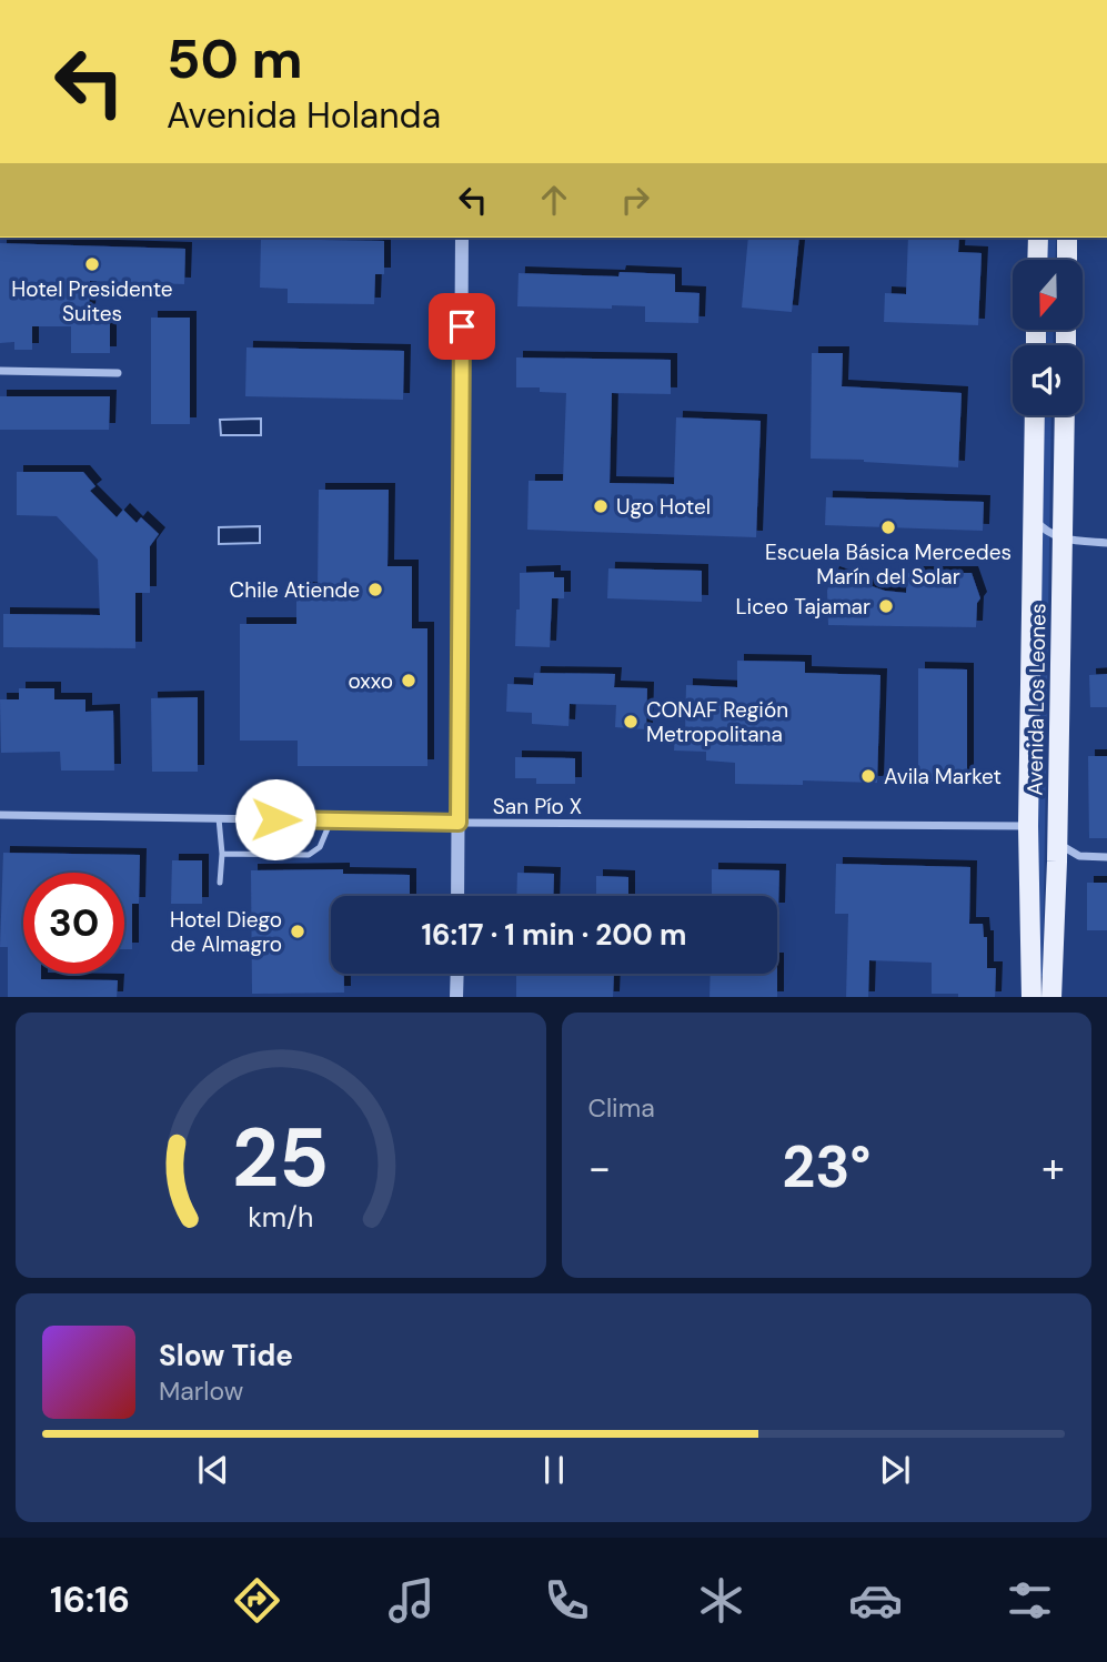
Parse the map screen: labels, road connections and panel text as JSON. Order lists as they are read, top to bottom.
{
  "streets": {
    "main road": ["Avenida Los Leones"],
    "street": ["San Pío X"]
  },
  "crossings": [
    ["Avenida Los Leones", "San Pío X"]
  ],
  "places": [
    "Hotel Presidente Suites",
    "Ugo Hotel",
    "Escuela Básica Mercedes Marín del Solar",
    "Chile Atiende",
    "Liceo Tajamar",
    "oxxo",
    "CONAF Región Metropolitana",
    "Avila Market",
    "Hotel Diego de Almagro"
  ],
  "north": "bottom",
  "page": {
    "turn": ["50 m", "Avenida Holanda"],
    "limit": "30",
    "trip": "16:17 · 1 min · 200 m",
    "tile": "Clima",
    "heat": ["−", "23°", "+"],
    "song": ["Slow Tide", "Marlow"],
    "tabs": "16:16",
    "gauge": ["25", "km/h"]
  }
}
